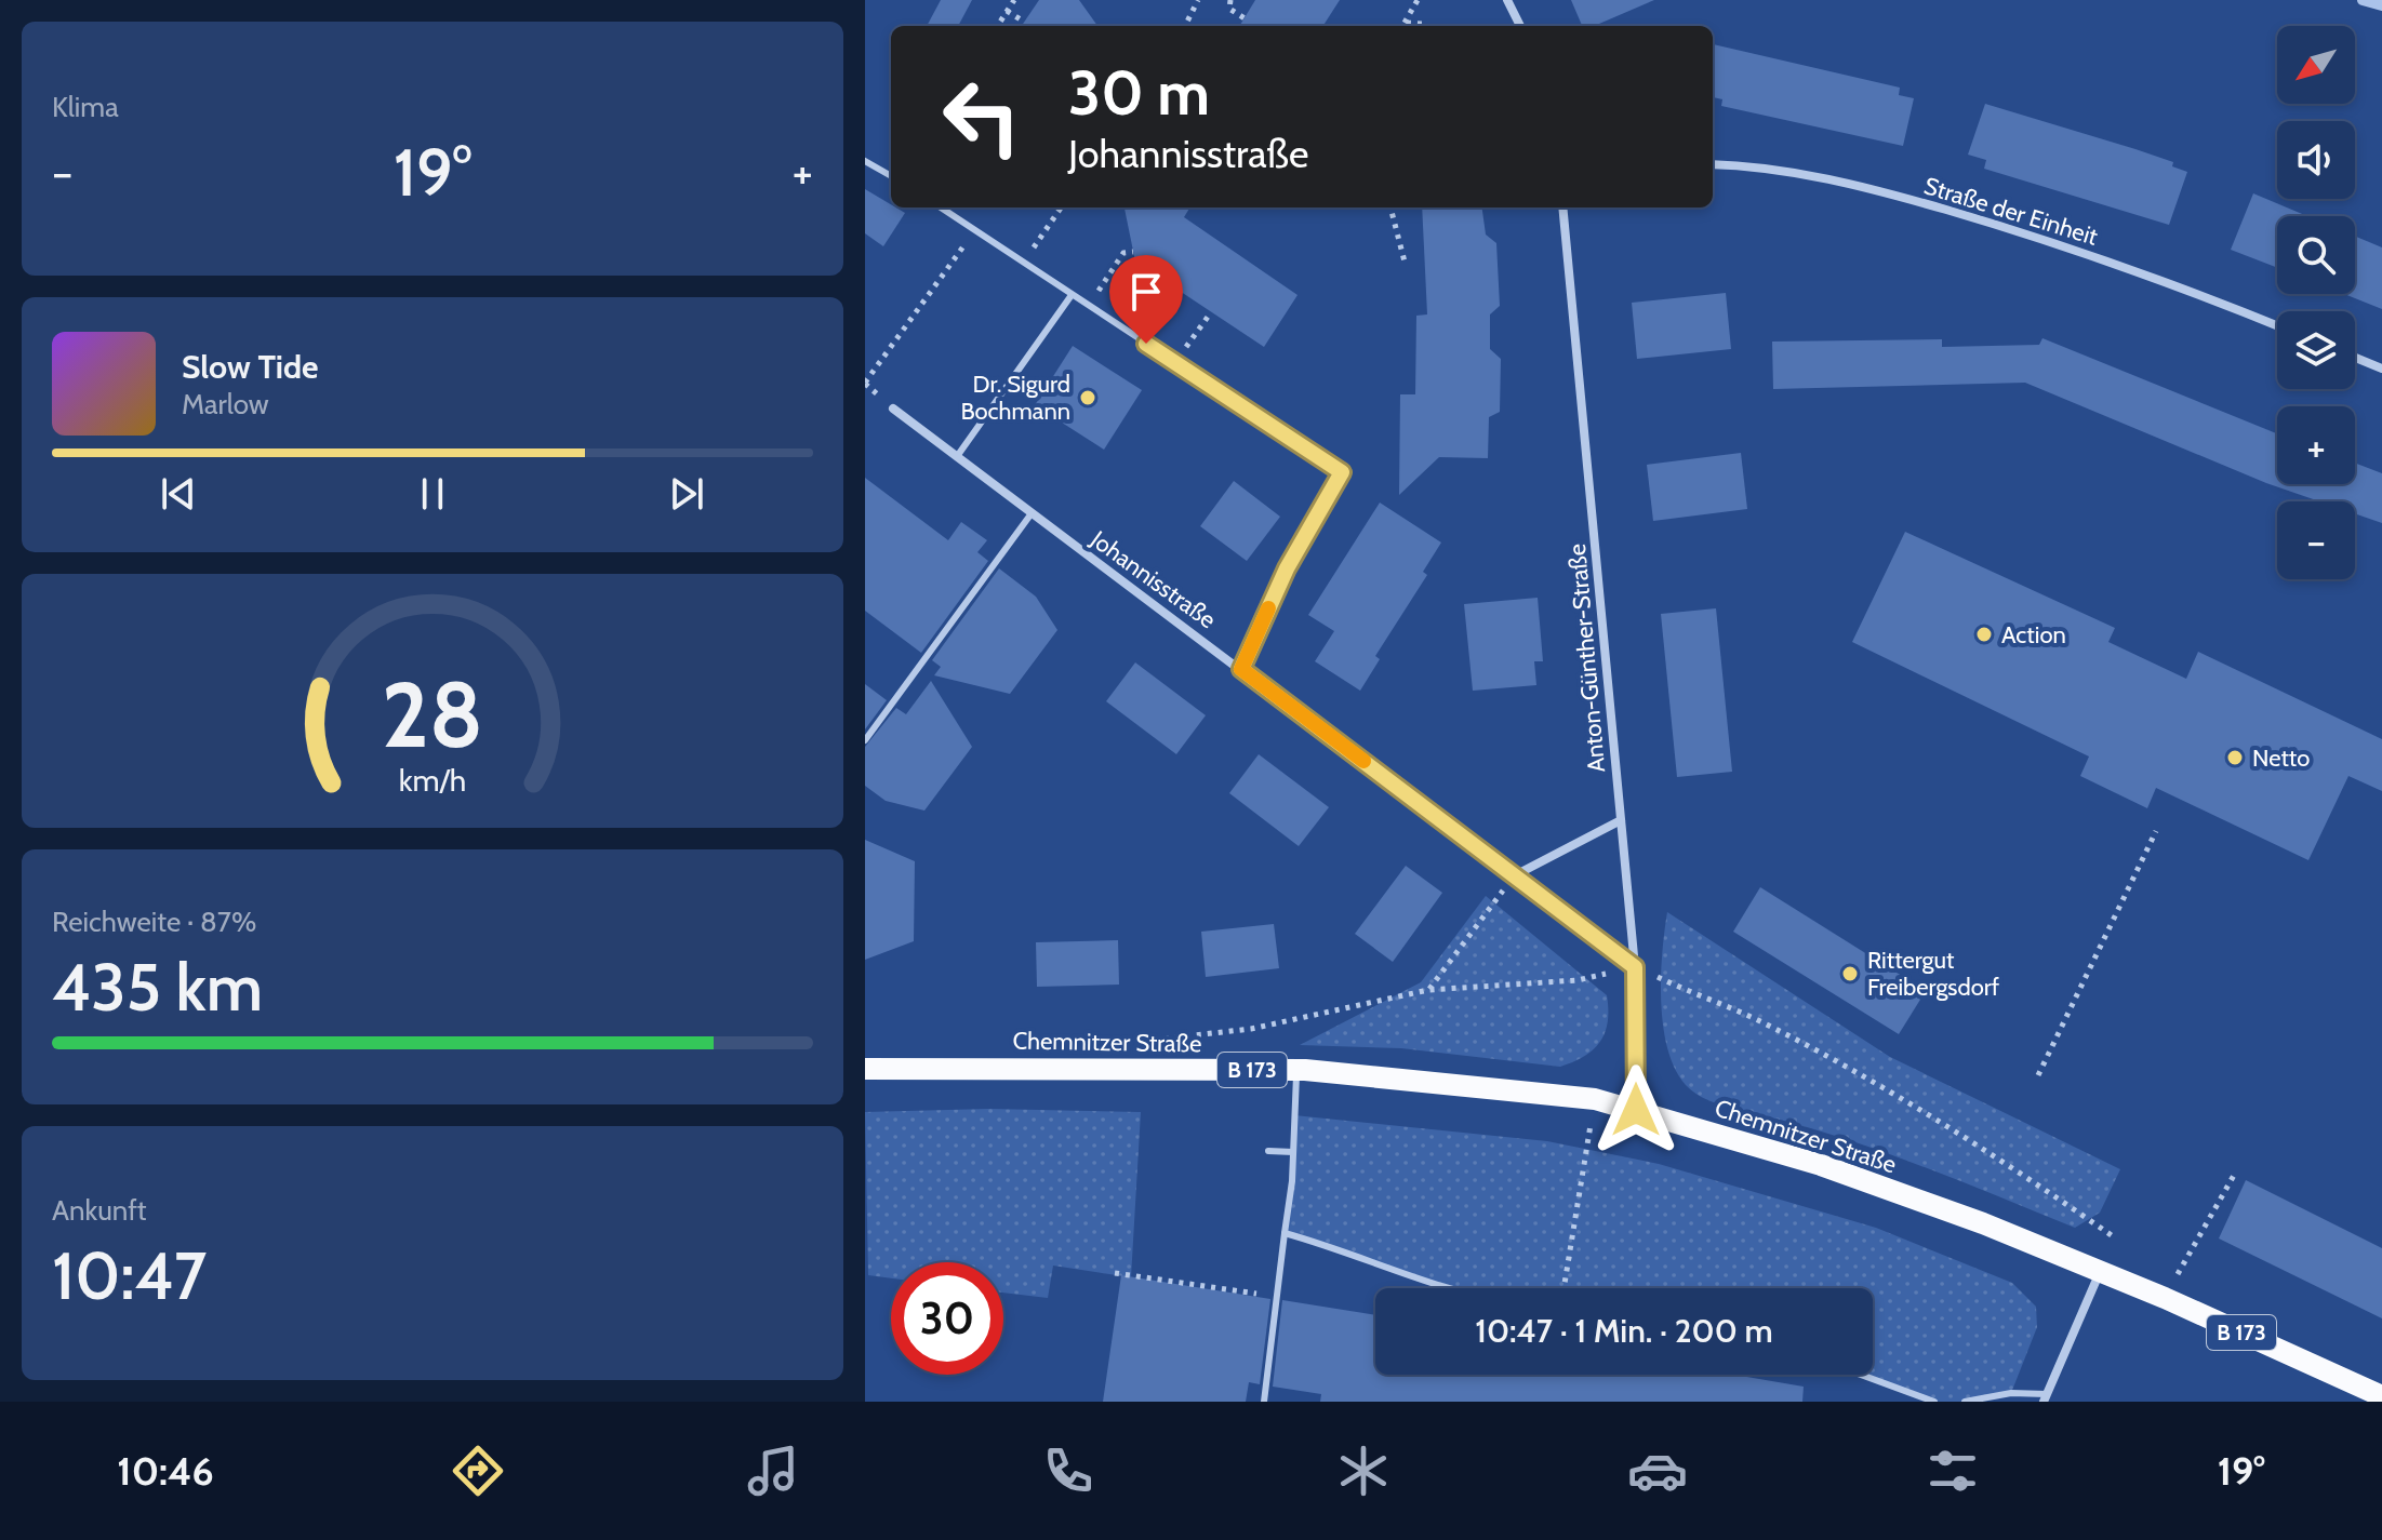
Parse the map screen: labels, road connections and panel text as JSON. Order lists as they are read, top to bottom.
{
  "streets": {
    "main road": ["Chemnitzer Straße", "B 173"],
    "street": ["Straße der Einheit", "Johannisstraße", "Anton-Günther-Straße"]
  },
  "crossings": [
    ["Johannisstraße", "Anton-Günther-Straße"],
    ["Anton-Günther-Straße", "Chemnitzer Straße"]
  ],
  "places": [
    "Dr. Sigurd Bochmann",
    "Action",
    "Netto",
    "Rittergut Freibergsdorf"
  ],
  "north": "bottom left",
  "page": {
    "tile": [
      "Klima",
      ["Reichweite · 87%", "435 km"],
      ["Ankunft", "10:47"]
    ],
    "map_buttons": ["+", "−"],
    "turn": ["30 m", "Johannisstraße"],
    "heat": ["−", "19°", "+"],
    "song": ["Slow Tide", "Marlow"],
    "limit": "30",
    "trip": "10:47 · 1 Min. · 200 m",
    "tabs": ["10:46", "19°"],
    "gauge": ["28", "km/h"]
  }
}
